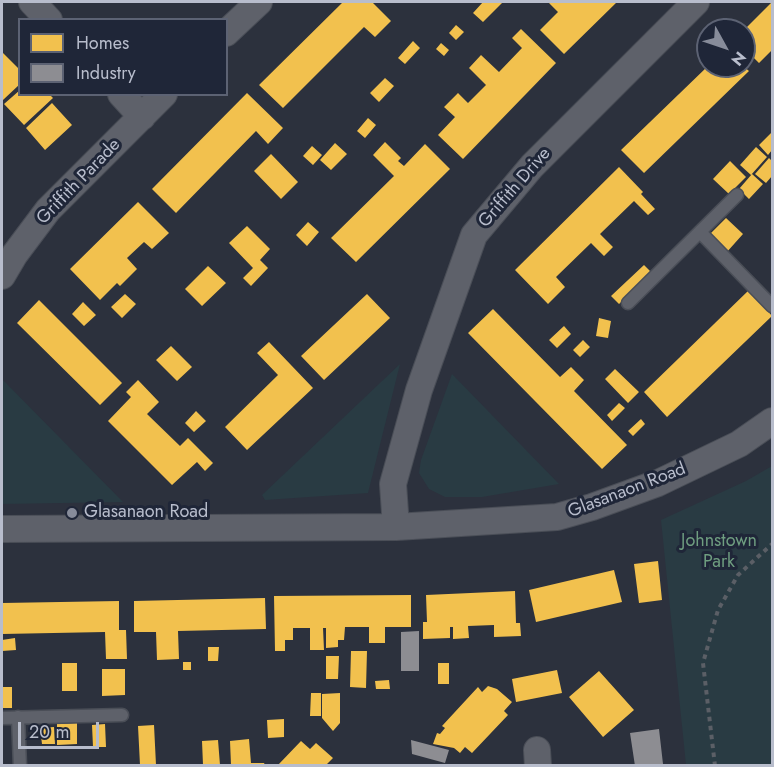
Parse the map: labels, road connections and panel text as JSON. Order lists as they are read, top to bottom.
{
  "streets": {
    "street": ["Griffith Parade", "Griffith Drive", "Glasanaon Road"]
  },
  "crossings": [
    ["Griffith Drive", "Glasanaon Road"]
  ],
  "parks": ["Johnstown Park"],
  "places": ["Glasanaon Road"],
  "legend": ["Homes", "Industry"],
  "scale_bar": "20 m",
  "north": "bottom right"
}
